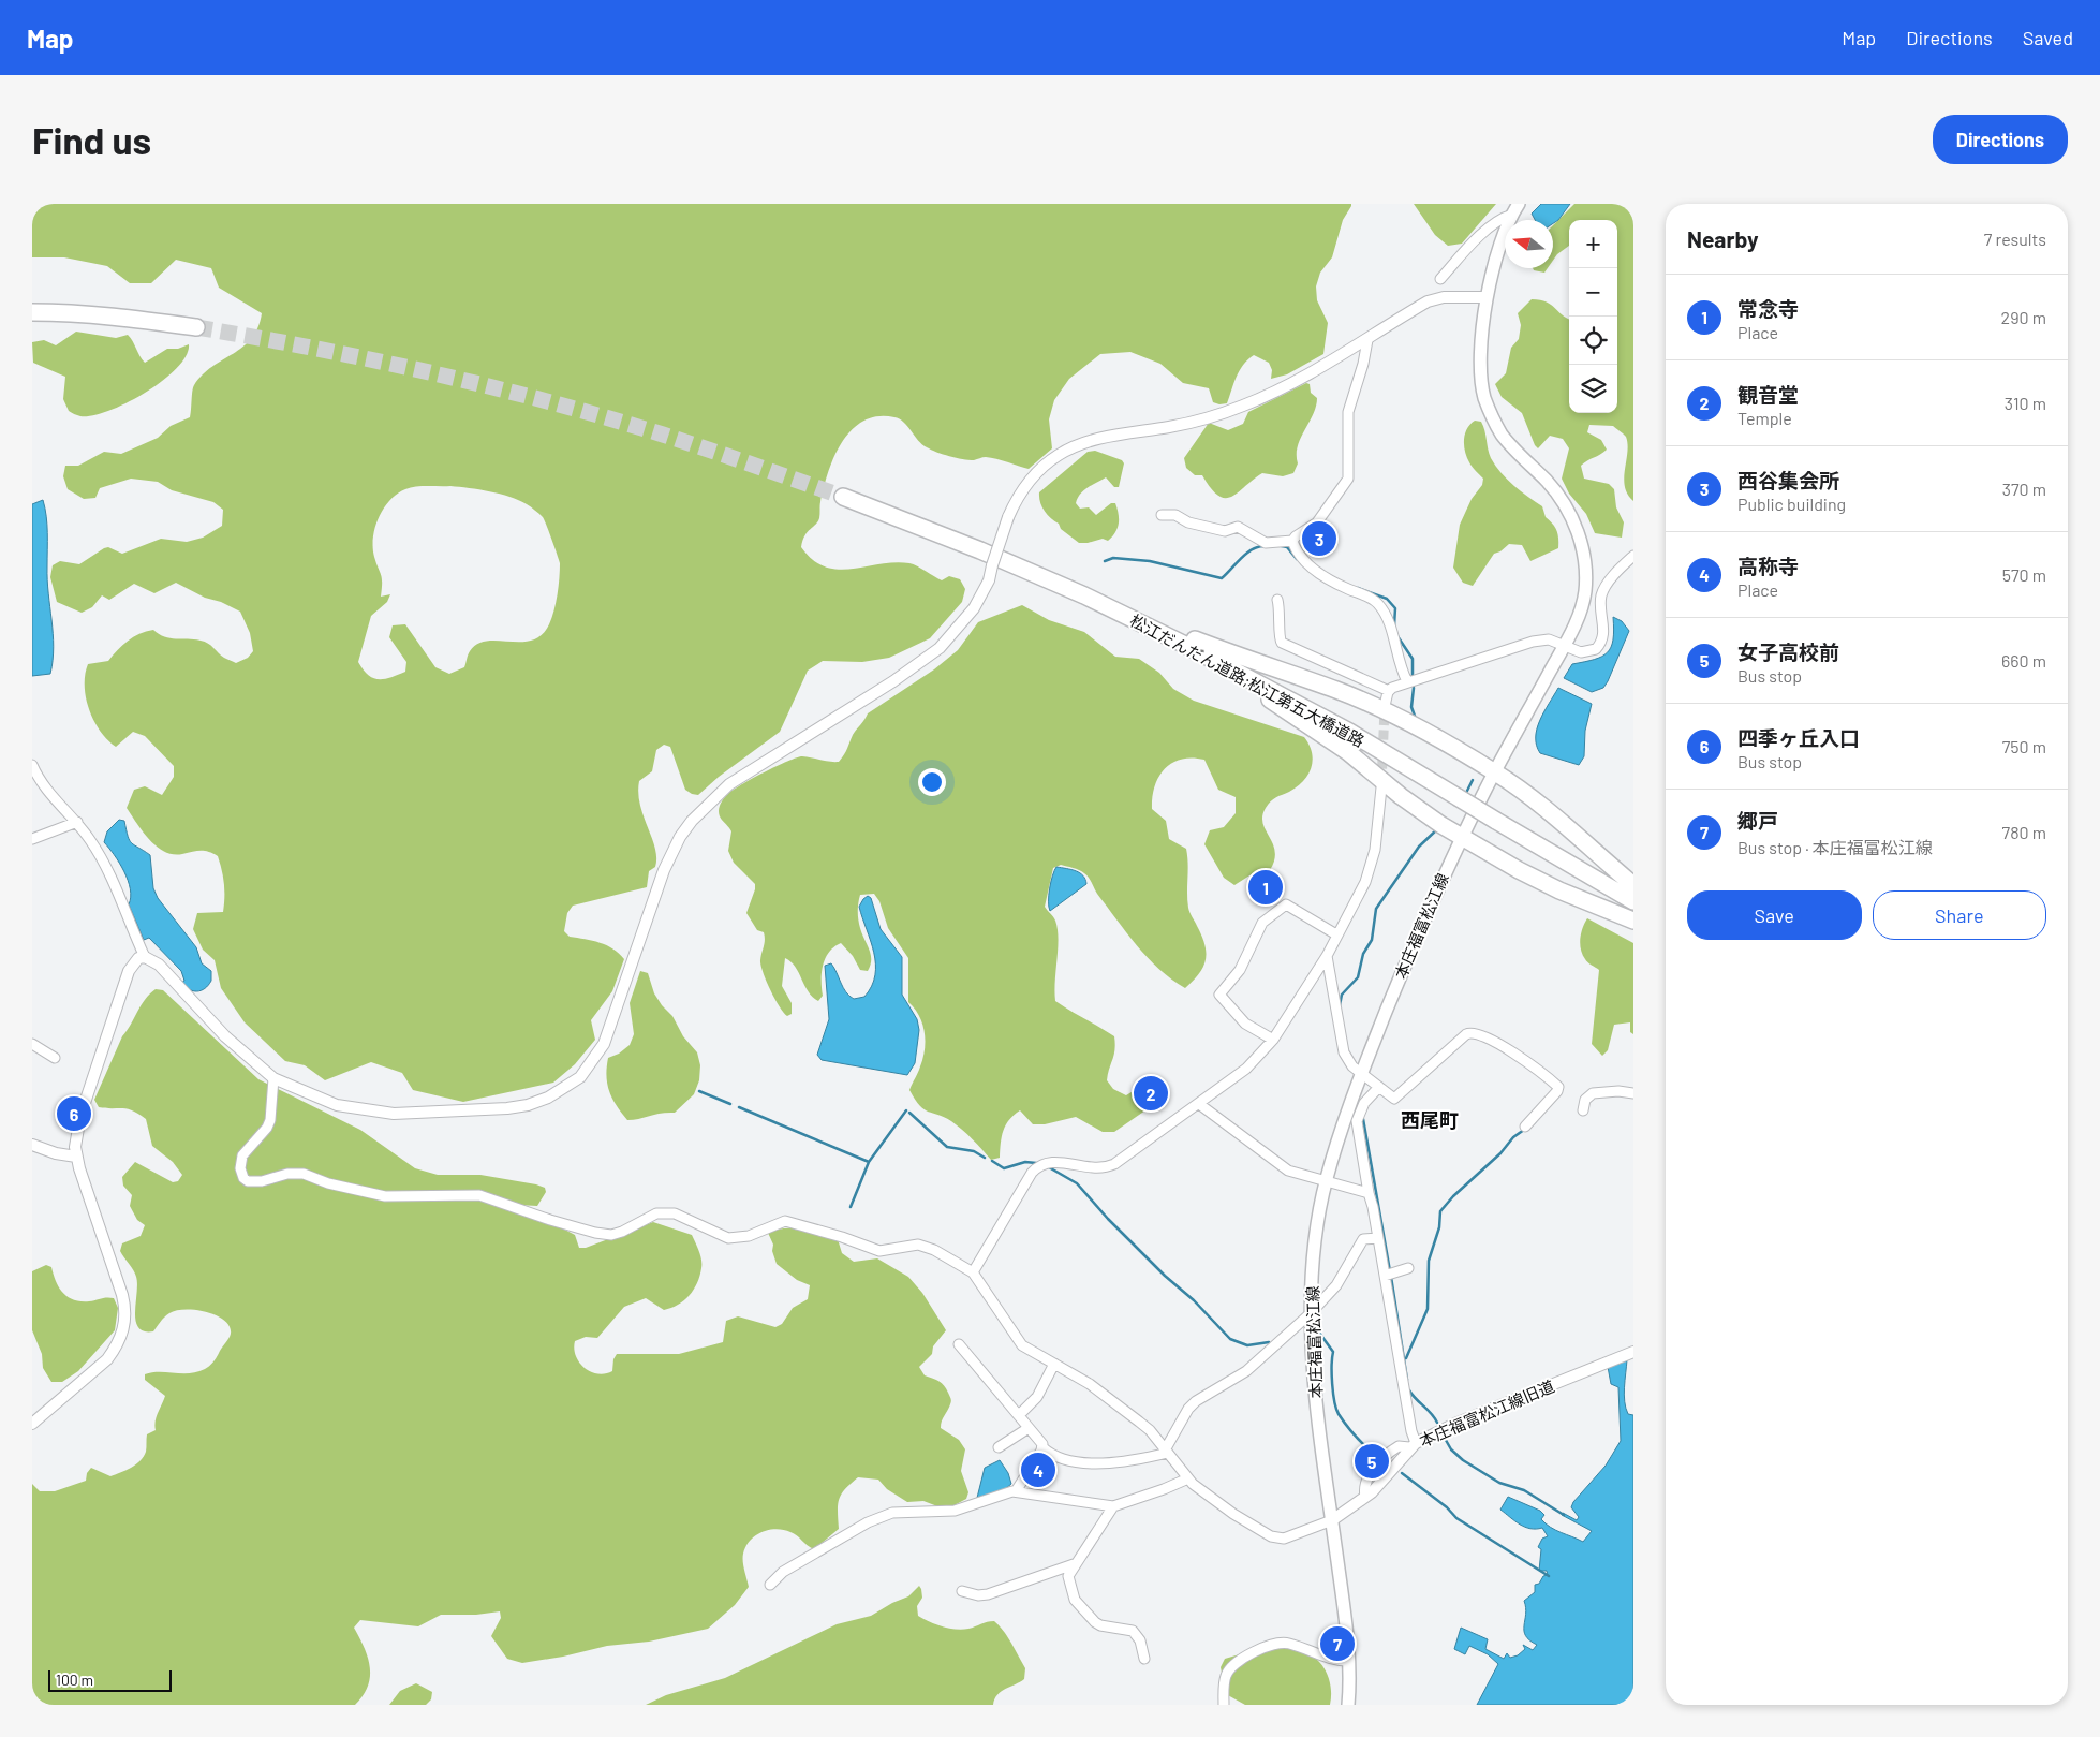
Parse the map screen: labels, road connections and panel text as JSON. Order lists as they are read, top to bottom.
{
  "streets": {
    "highway": ["松江だんだん道路;松江第五大橋道路"],
    "main road": ["本庄福富松江線"],
    "street": ["本庄福富松江線旧道"]
  },
  "crossings": [
    ["本庄福富松江線", "本庄福富松江線旧道"]
  ],
  "districts": ["西尾町"],
  "scale_bar": "100 m",
  "north": "left",
  "page": {
    "header": "Map",
    "nav": ["Map", "Directions", "Saved"],
    "buttons": [
      "Directions",
      ["Save", "Share"]
    ],
    "title": "Find us",
    "heading": ["Nearby", "7 results"],
    "map_buttons": ["+", "−"],
    "list": [
      {
        "mark": "1",
        "name": "常念寺",
        "note": "Place",
        "value": "290 m"
      },
      {
        "mark": "2",
        "name": "観音堂",
        "note": "Temple",
        "value": "310 m"
      },
      {
        "mark": "3",
        "name": "西谷集会所",
        "note": "Public building",
        "value": "370 m"
      },
      {
        "mark": "4",
        "name": "高称寺",
        "note": "Place",
        "value": "570 m"
      },
      {
        "mark": "5",
        "name": "女子高校前",
        "note": "Bus stop",
        "value": "660 m"
      },
      {
        "mark": "6",
        "name": "四季ヶ丘入口",
        "note": "Bus stop",
        "value": "750 m"
      },
      {
        "mark": "7",
        "name": "郷戸",
        "note": "Bus stop · 本庄福富松江線",
        "value": "780 m"
      }
    ],
    "pins": [
      "3",
      "1",
      "2",
      "6",
      "5",
      "4",
      "7"
    ],
    "scale": "100 m"
  }
}
